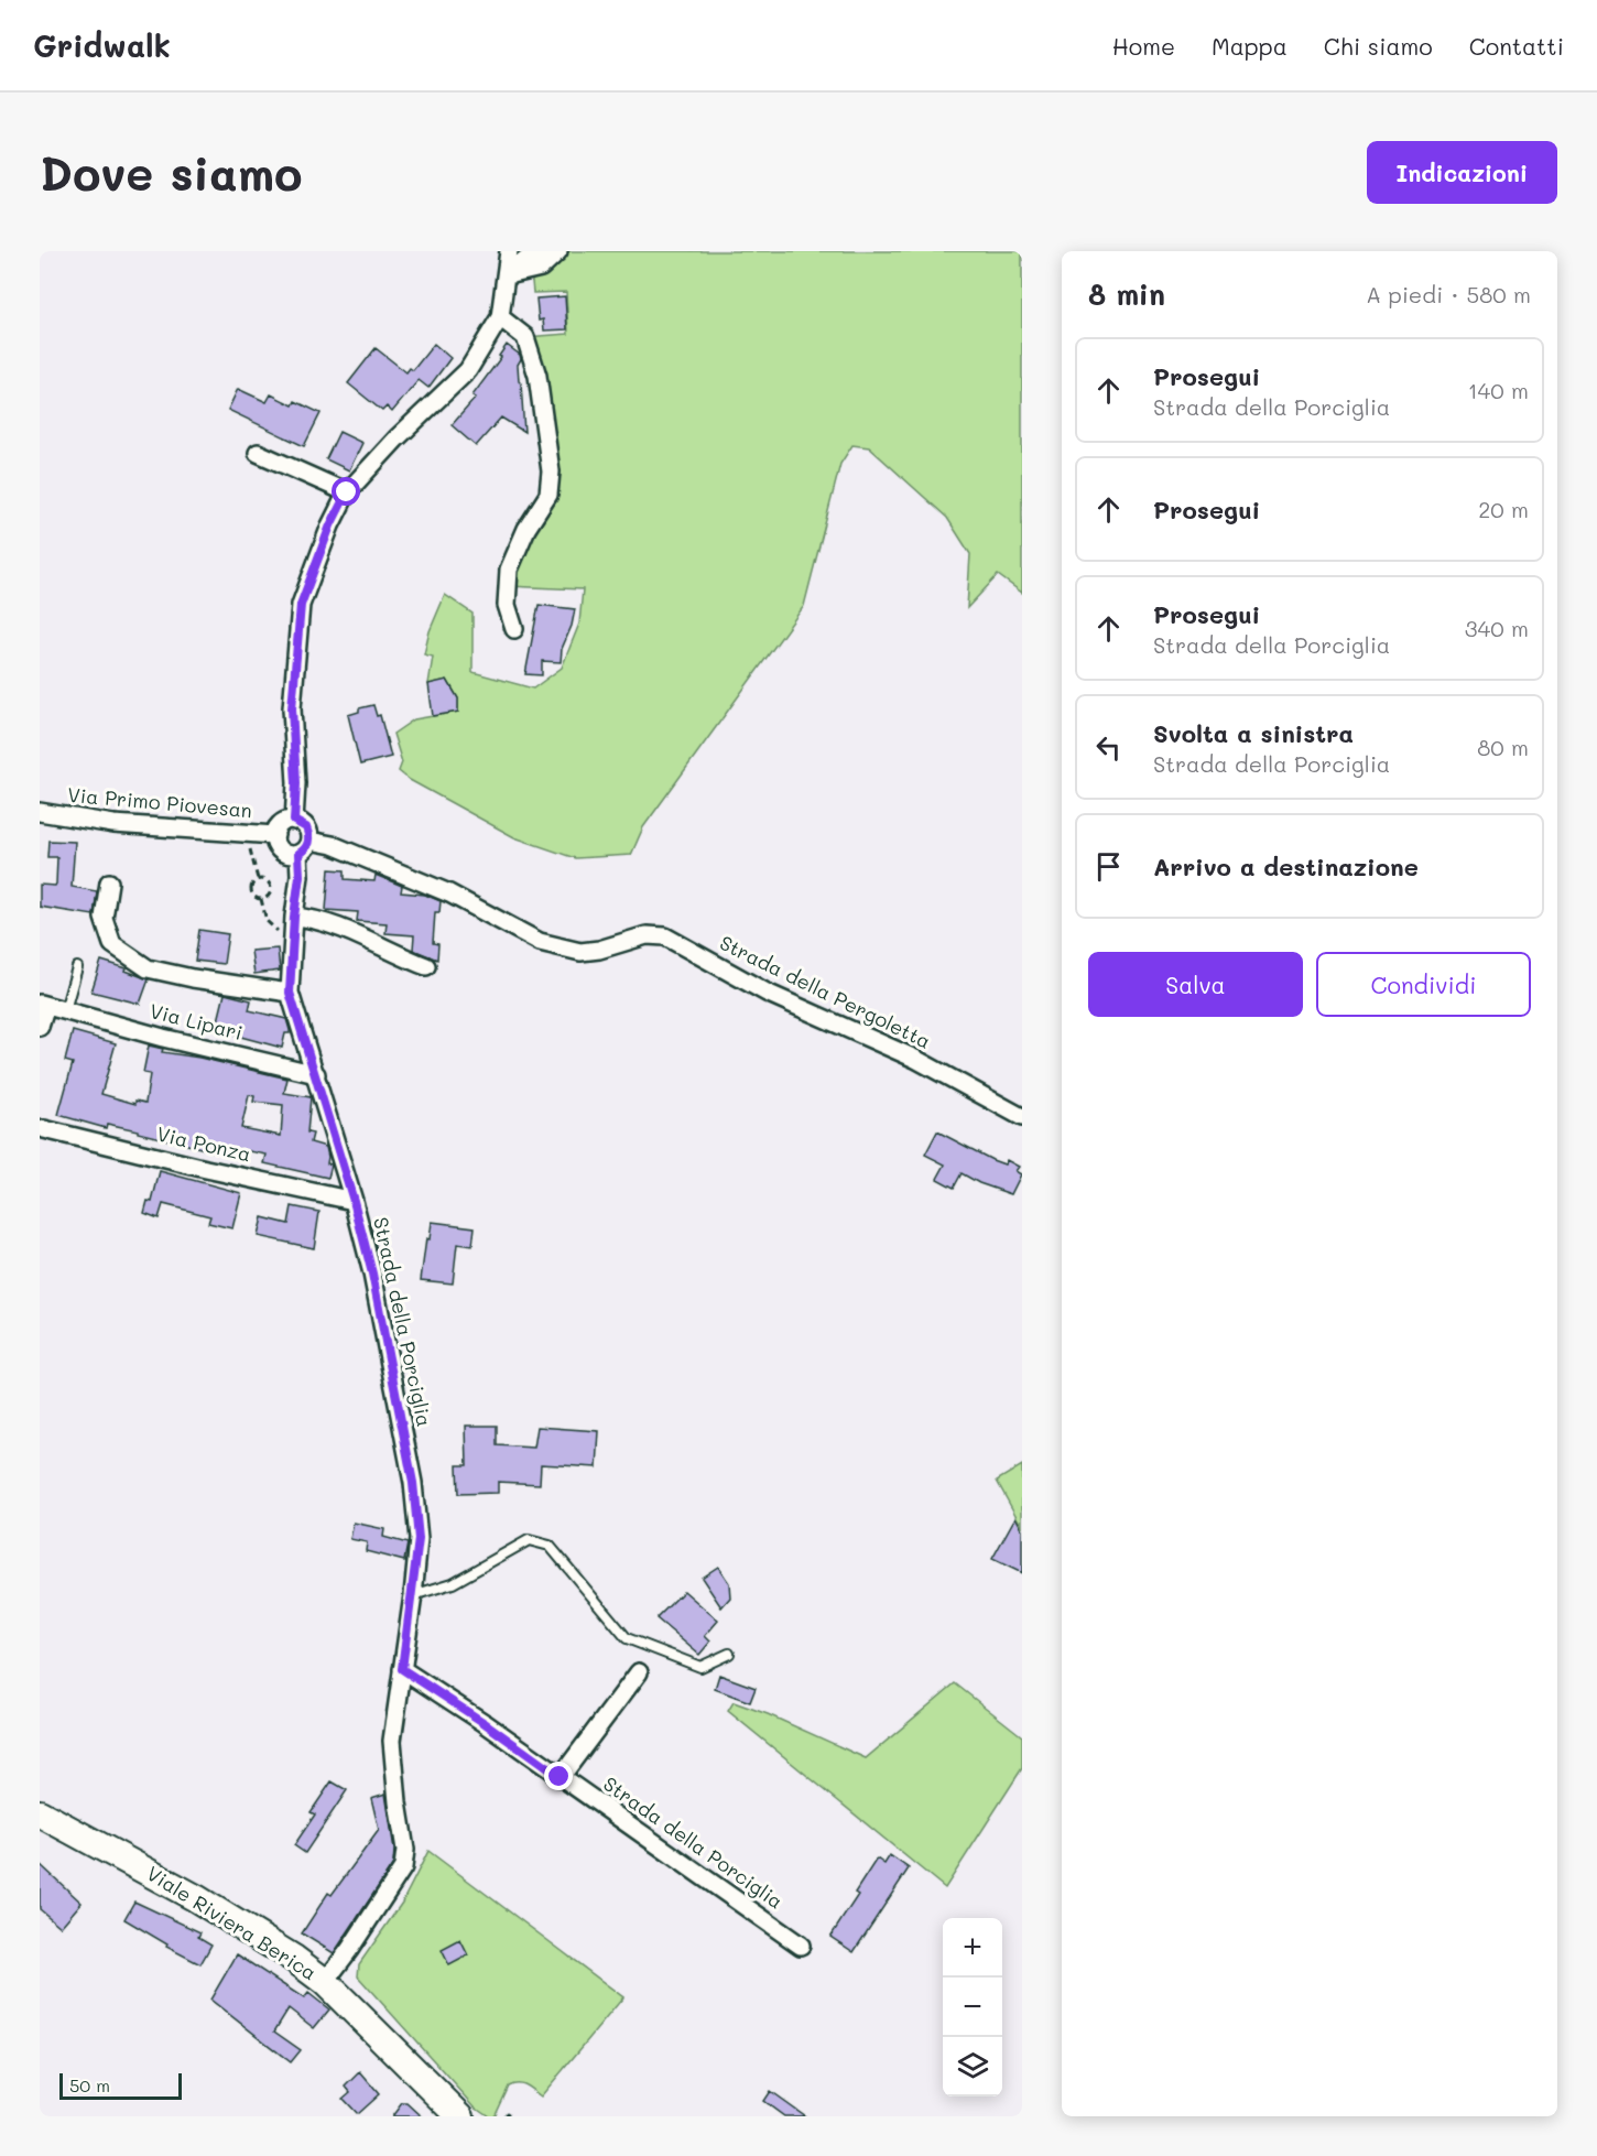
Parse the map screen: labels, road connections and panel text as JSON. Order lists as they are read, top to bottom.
{
  "streets": {
    "main road": ["Viale Riviera Berica"],
    "street": [
      "Via Primo Piovesan",
      "Strada della Pergoletta",
      "Via Lipari",
      "Via Ponza",
      "Strada della Porciglia"
    ]
  },
  "crossings": [
    ["Via Primo Piovesan", "Strada della Pergoletta"],
    ["Via Primo Piovesan", "Strada della Porciglia"],
    ["Strada della Pergoletta", "Strada della Porciglia"],
    ["Via Lipari", "Strada della Porciglia"],
    ["Via Ponza", "Strada della Porciglia"],
    ["Strada della Porciglia", "Viale Riviera Berica"]
  ],
  "scale_bar": "50 m",
  "page": {
    "header": "Gridwalk",
    "nav": [
      "Home",
      "Mappa",
      "Chi siamo",
      "Contatti"
    ],
    "buttons": [
      "Indicazioni",
      ["Salva", "Condividi"]
    ],
    "title": "Dove siamo",
    "heading": ["8 min", "A piedi · 580 m"],
    "list": [
      ["Prosegui", "Strada della Porciglia", "140 m"],
      ["Prosegui", "20 m"],
      ["Prosegui", "Strada della Porciglia", "340 m"],
      ["Svolta a sinistra", "Strada della Porciglia", "80 m"],
      "Arrivo a destinazione"
    ],
    "map_buttons": ["+", "−"],
    "scale": "50 m"
  }
}
